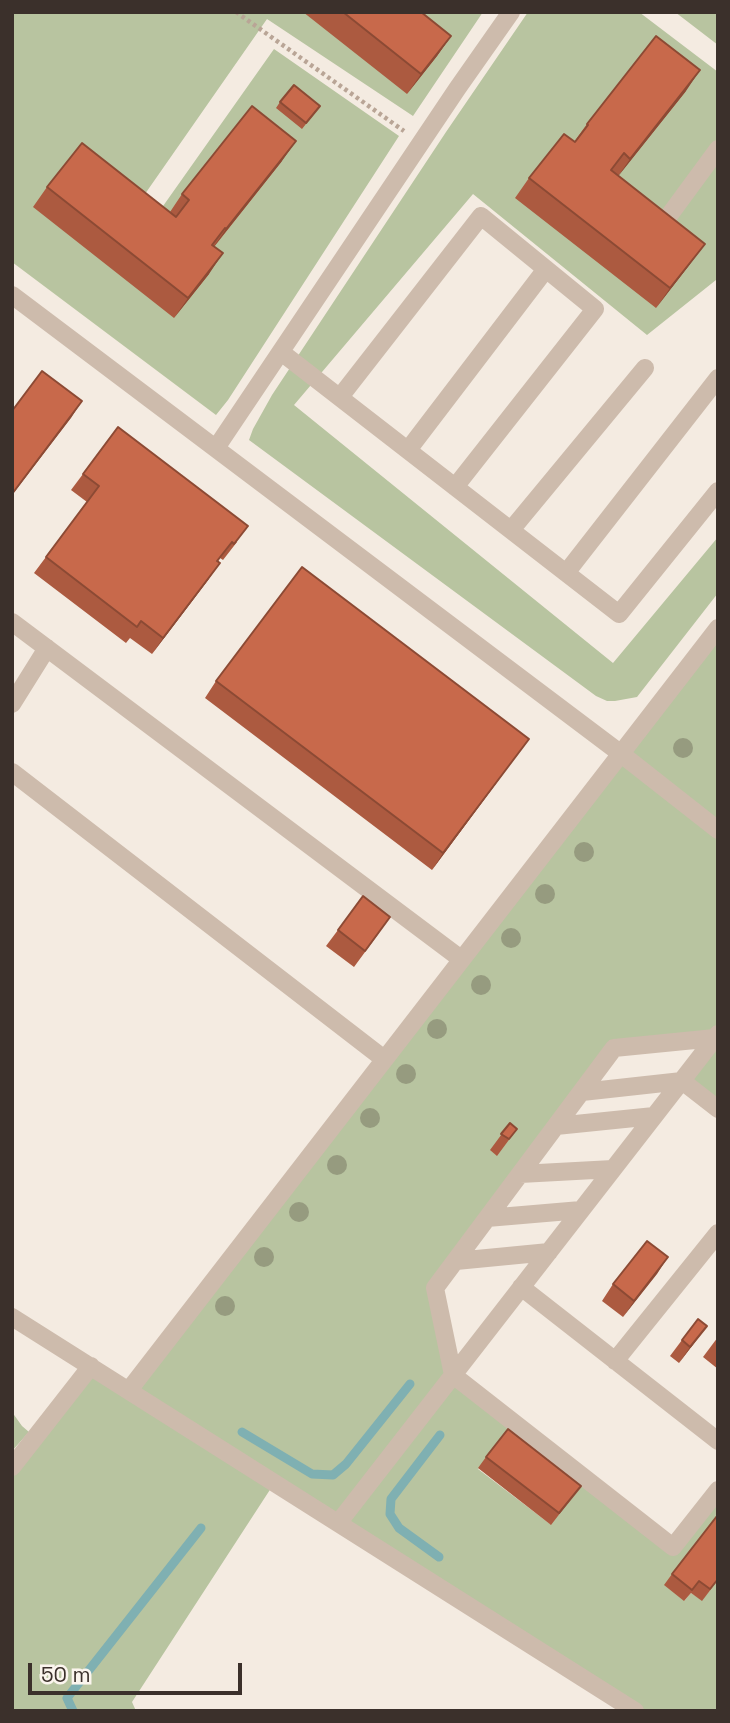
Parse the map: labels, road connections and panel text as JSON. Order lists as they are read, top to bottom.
{
  "scale_bar": "50 m"
}
